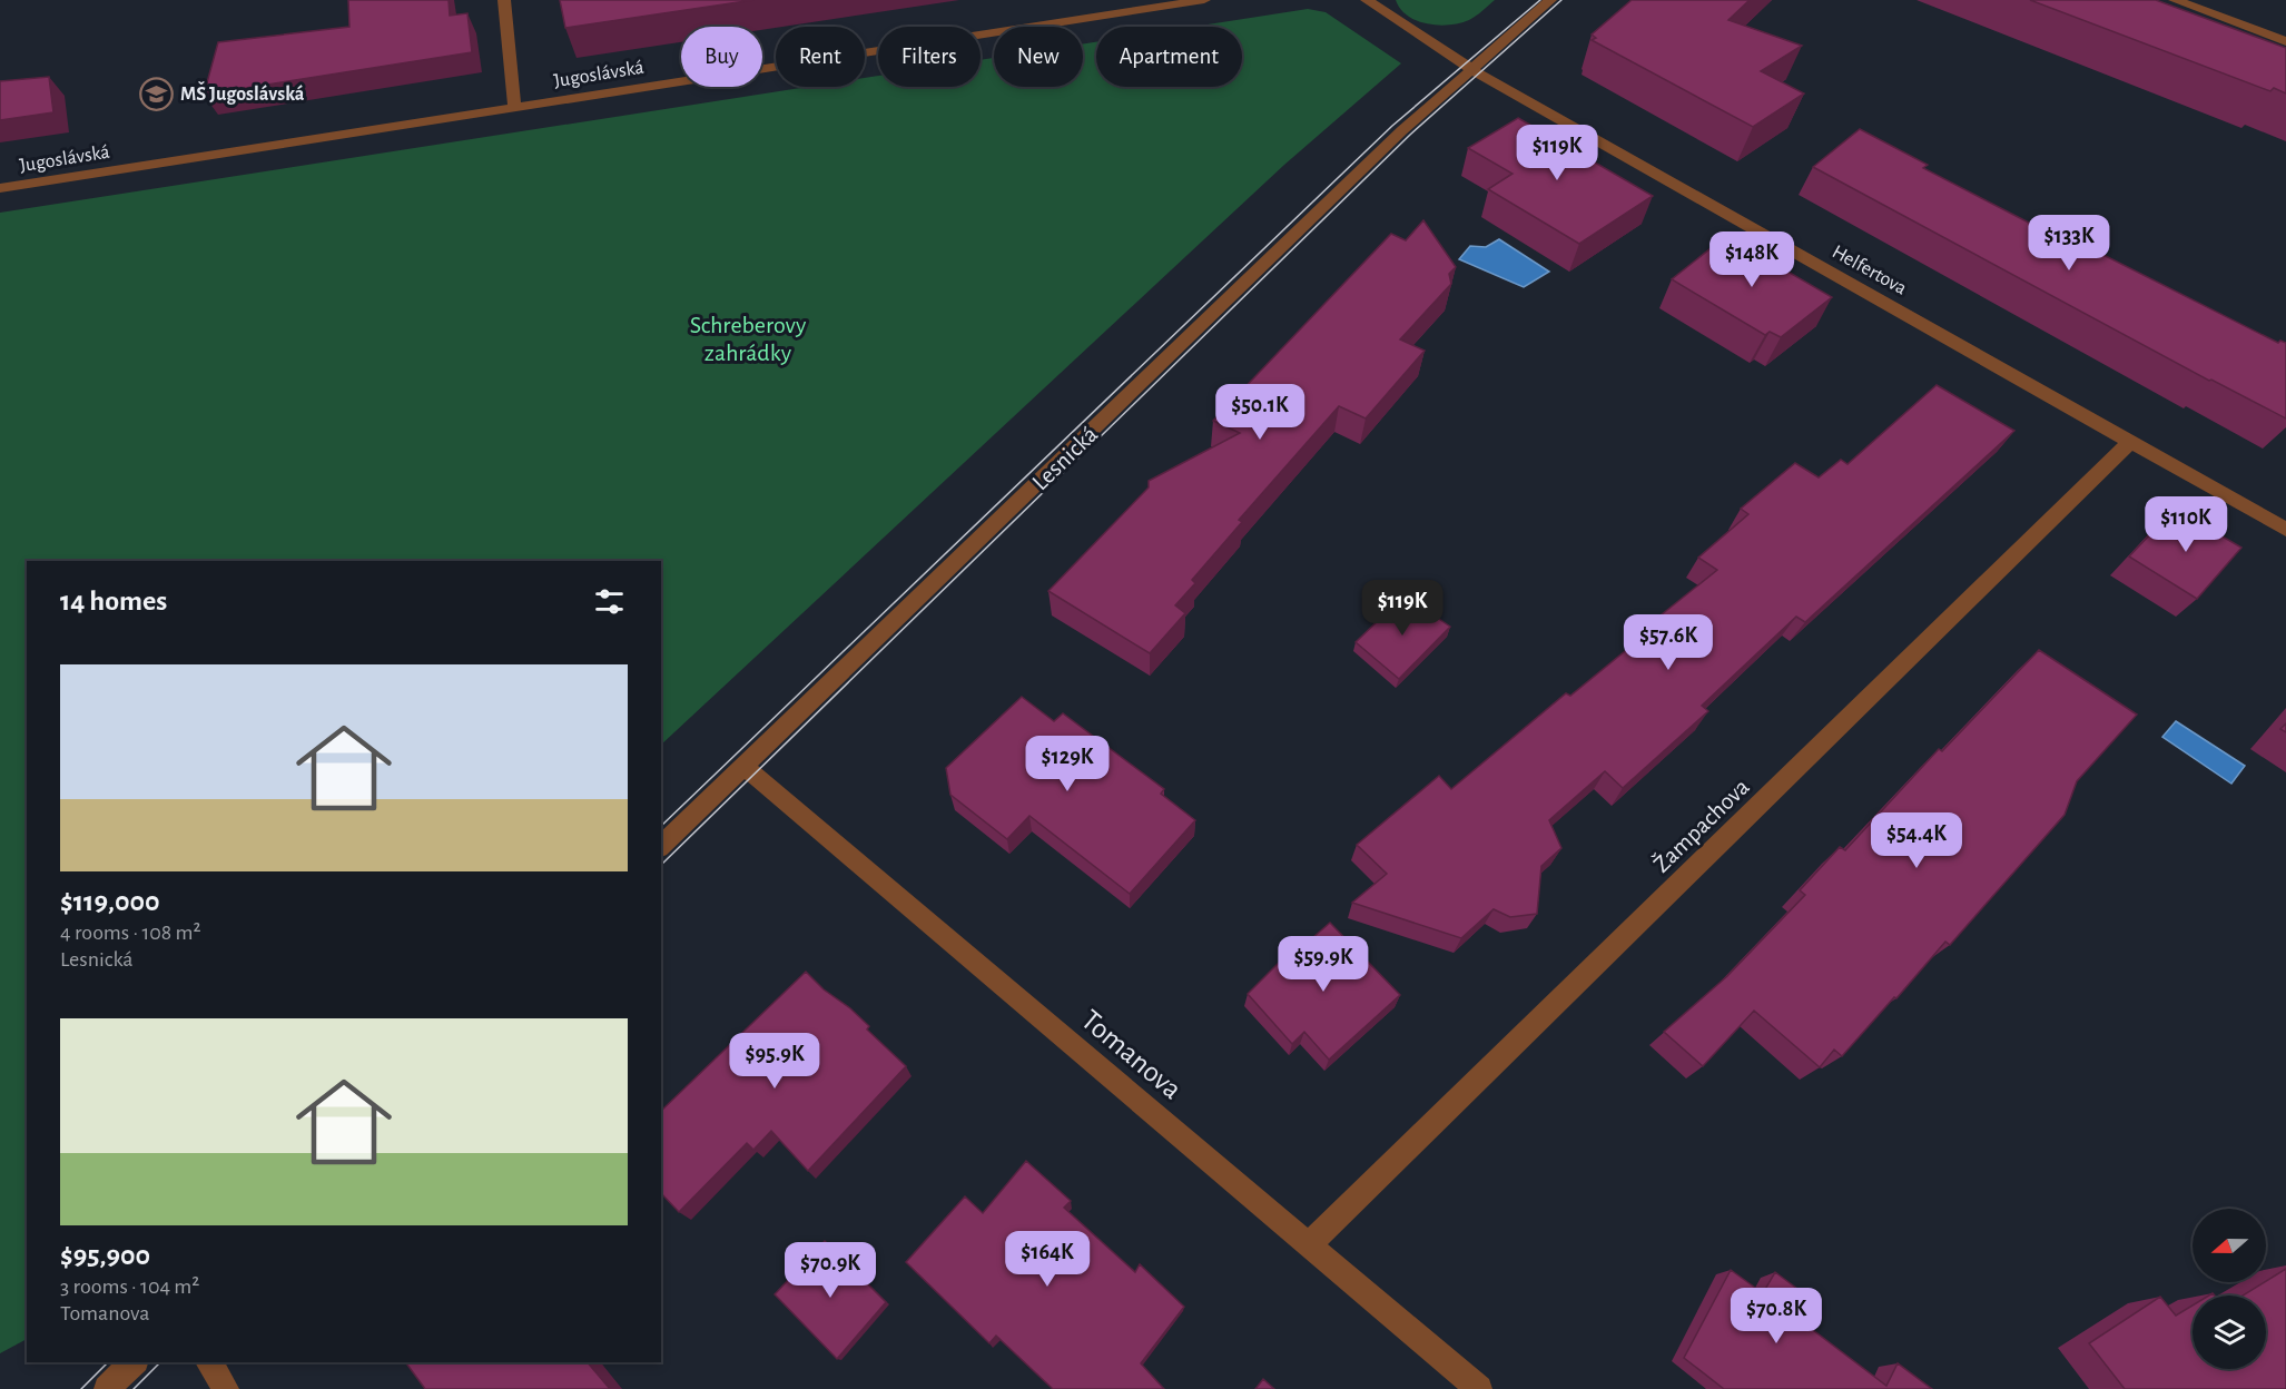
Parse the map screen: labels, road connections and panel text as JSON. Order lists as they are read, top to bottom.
{
  "streets": {
    "street": [
      "Jugoslávská",
      "Helfertova",
      "Lesnická",
      "Žampachova",
      "Tomanova"
    ]
  },
  "crossings": [
    ["Helfertova", "Lesnická"],
    ["Helfertova", "Žampachova"],
    ["Lesnická", "Tomanova"],
    ["Žampachova", "Tomanova"]
  ],
  "parks": ["Schreberovy zahrádky"],
  "places": {
    "school or university": ["MŠ Jugoslávská"]
  },
  "north": "left",
  "page": {
    "chip": [
      "Buy",
      "Rent",
      "Filters",
      "New",
      "Apartment"
    ],
    "price": [
      "$119K",
      "$133K",
      "$148K",
      "$50.1K",
      "$110K",
      "$119K",
      "$57.6K",
      "$129K",
      "$54.4K",
      "$59.9K",
      "$95.9K",
      "$164K",
      "$70.9K",
      "$70.8K"
    ],
    "heading": "14 homes",
    "list": [
      {
        "name": "$119,000",
        "note": "4 rooms · 108 m² · Lesnická"
      },
      {
        "name": "$95,900",
        "note": "3 rooms · 104 m² · Tomanova"
      }
    ]
  }
}
